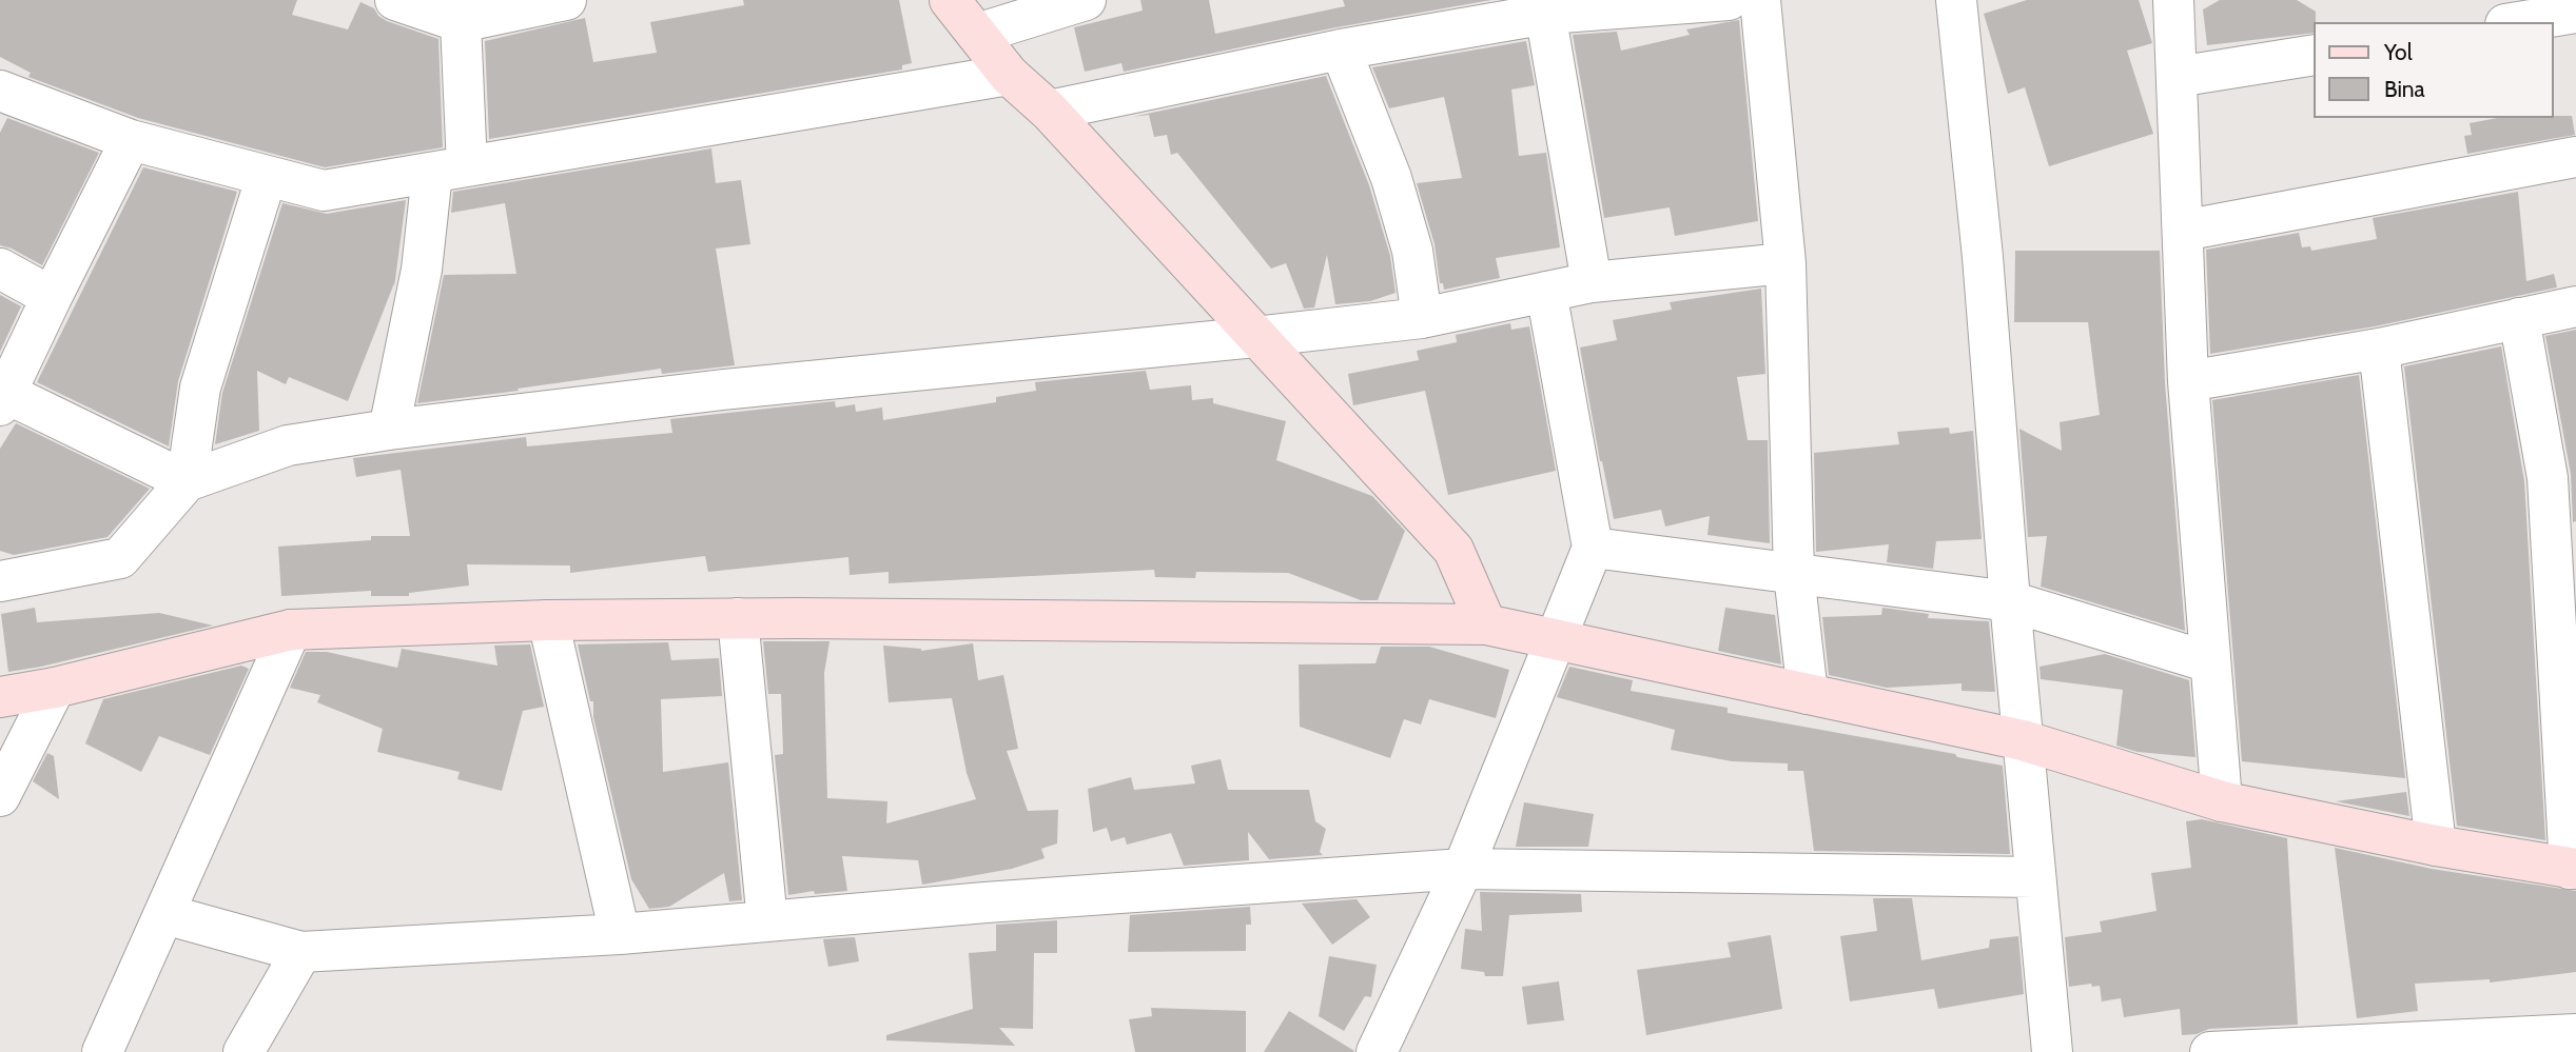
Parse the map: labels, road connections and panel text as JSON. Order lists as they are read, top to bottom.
{
  "legend": ["Yol", "Bina"]
}
